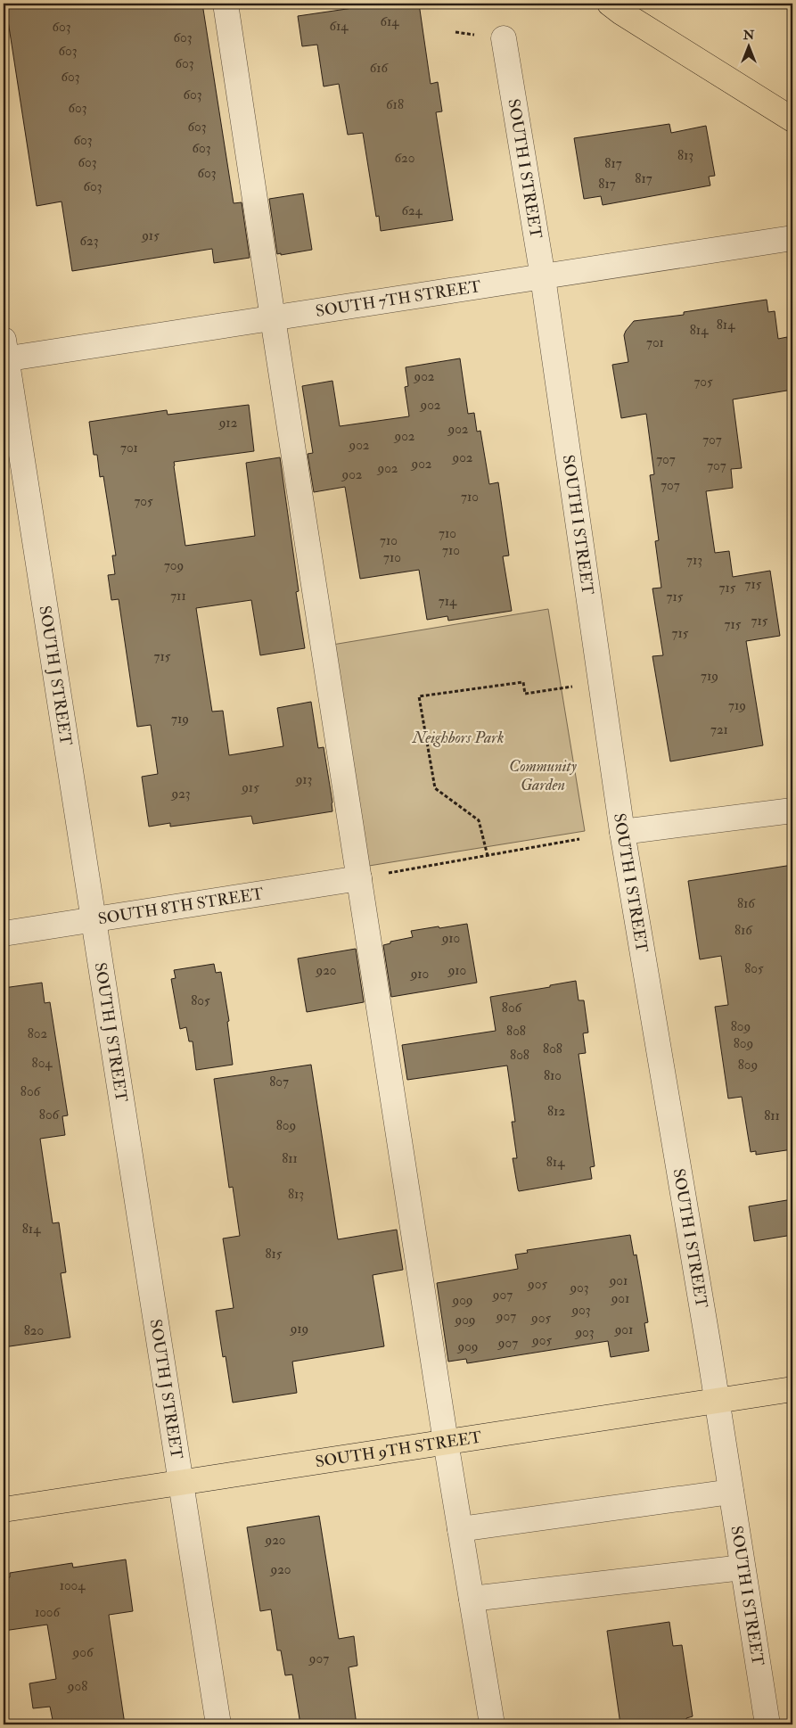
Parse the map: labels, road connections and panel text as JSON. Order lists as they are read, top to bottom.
{
  "streets": {
    "main road": ["SOUTH 9TH STREET"],
    "street": [
      "SOUTH I STREET",
      "SOUTH 7TH STREET",
      "SOUTH J STREET",
      "SOUTH 8TH STREET"
    ]
  },
  "crossings": [
    ["SOUTH I STREET", "SOUTH 7TH STREET"],
    ["SOUTH I STREET", "SOUTH 9TH STREET"],
    ["SOUTH 7TH STREET", "SOUTH J STREET"],
    ["SOUTH J STREET", "SOUTH 8TH STREET"],
    ["SOUTH J STREET", "SOUTH 9TH STREET"]
  ],
  "parks": ["Neighbors Park", "Community Garden"],
  "house_numbers": [
    "614",
    "614",
    "603",
    "603",
    "603",
    "603",
    "616",
    "603",
    "603",
    "618",
    "603",
    "603",
    "603",
    "603",
    "813",
    "620",
    "603",
    "817",
    "603",
    "817",
    "817",
    "603",
    "624",
    "915",
    "623",
    "814",
    "814",
    "701",
    "902",
    "705",
    "902",
    "912",
    "902",
    "902",
    "707",
    "902",
    "701",
    "902",
    "707",
    "902",
    "707",
    "902",
    "902",
    "707",
    "710",
    "705",
    "710",
    "710",
    "710",
    "710",
    "713",
    "709",
    "715",
    "715",
    "711",
    "715",
    "714",
    "715",
    "715",
    "715",
    "715",
    "719",
    "719",
    "719",
    "721",
    "913",
    "915",
    "923",
    "816",
    "816",
    "910",
    "805",
    "920",
    "910",
    "910",
    "805",
    "806",
    "809",
    "808",
    "802",
    "809",
    "808",
    "808",
    "804",
    "809",
    "810",
    "807",
    "806",
    "812",
    "806",
    "811",
    "809",
    "811",
    "814",
    "813",
    "814",
    "815",
    "901",
    "905",
    "903",
    "907",
    "901",
    "909",
    "903",
    "907",
    "905",
    "909",
    "919",
    "901",
    "820",
    "903",
    "905",
    "907",
    "909",
    "920",
    "920",
    "1004",
    "1006",
    "906",
    "907",
    "908"
  ],
  "north": "top"
}
